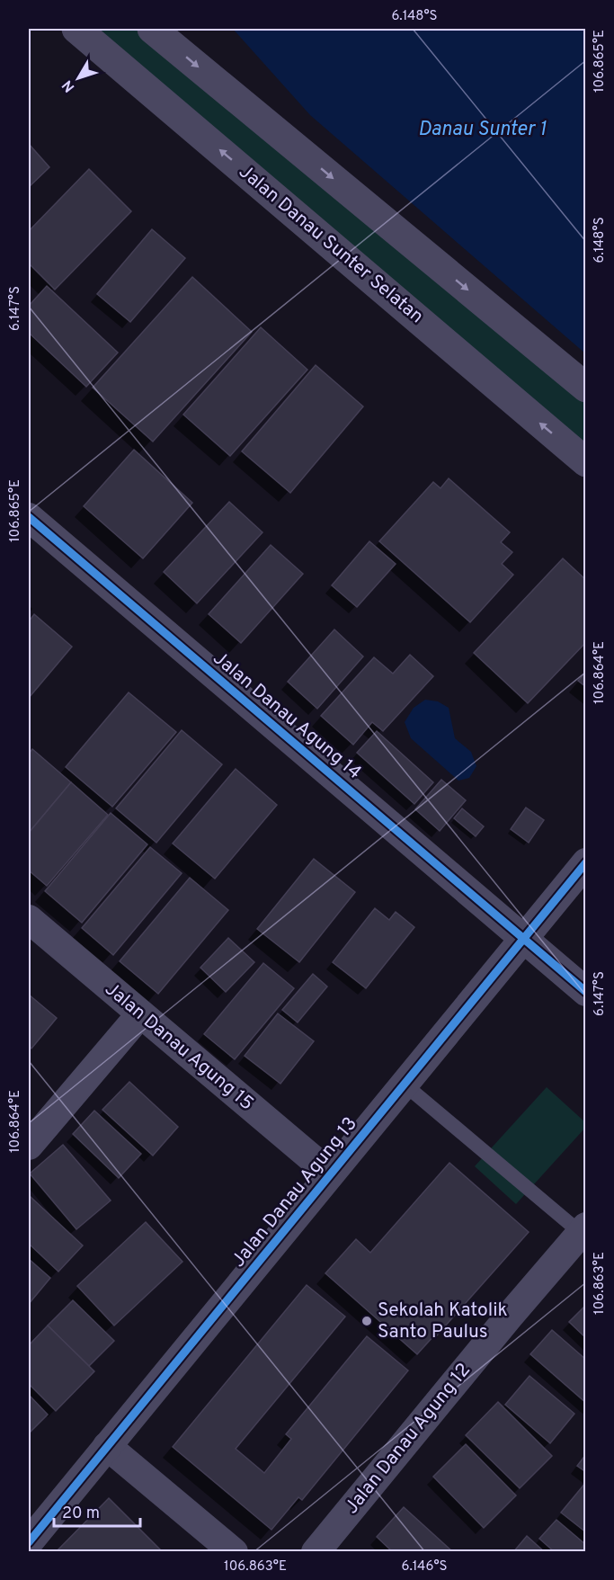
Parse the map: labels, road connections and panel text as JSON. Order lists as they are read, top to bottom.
{
  "streets": {
    "street": [
      "Jalan Danau Sunter Selatan",
      "Jalan Danau Agung 14",
      "Jalan Danau Agung 15",
      "Jalan Danau Agung 13",
      "Jalan Danau Agung 12"
    ]
  },
  "crossings": [
    ["Jalan Danau Agung 14", "Jalan Danau Agung 13"],
    ["Jalan Danau Agung 15", "Jalan Danau Agung 13"]
  ],
  "water": ["Danau Sunter 1"],
  "places": ["Sekolah Katolik Santo Paulus"],
  "scale_bar": "20 m",
  "north": "bottom left",
  "coordinates": [
    "6.148°S",
    "106.865°E",
    "6.147°S",
    "106.864°E",
    "106.863°E",
    "6.146°S"
  ]
}
